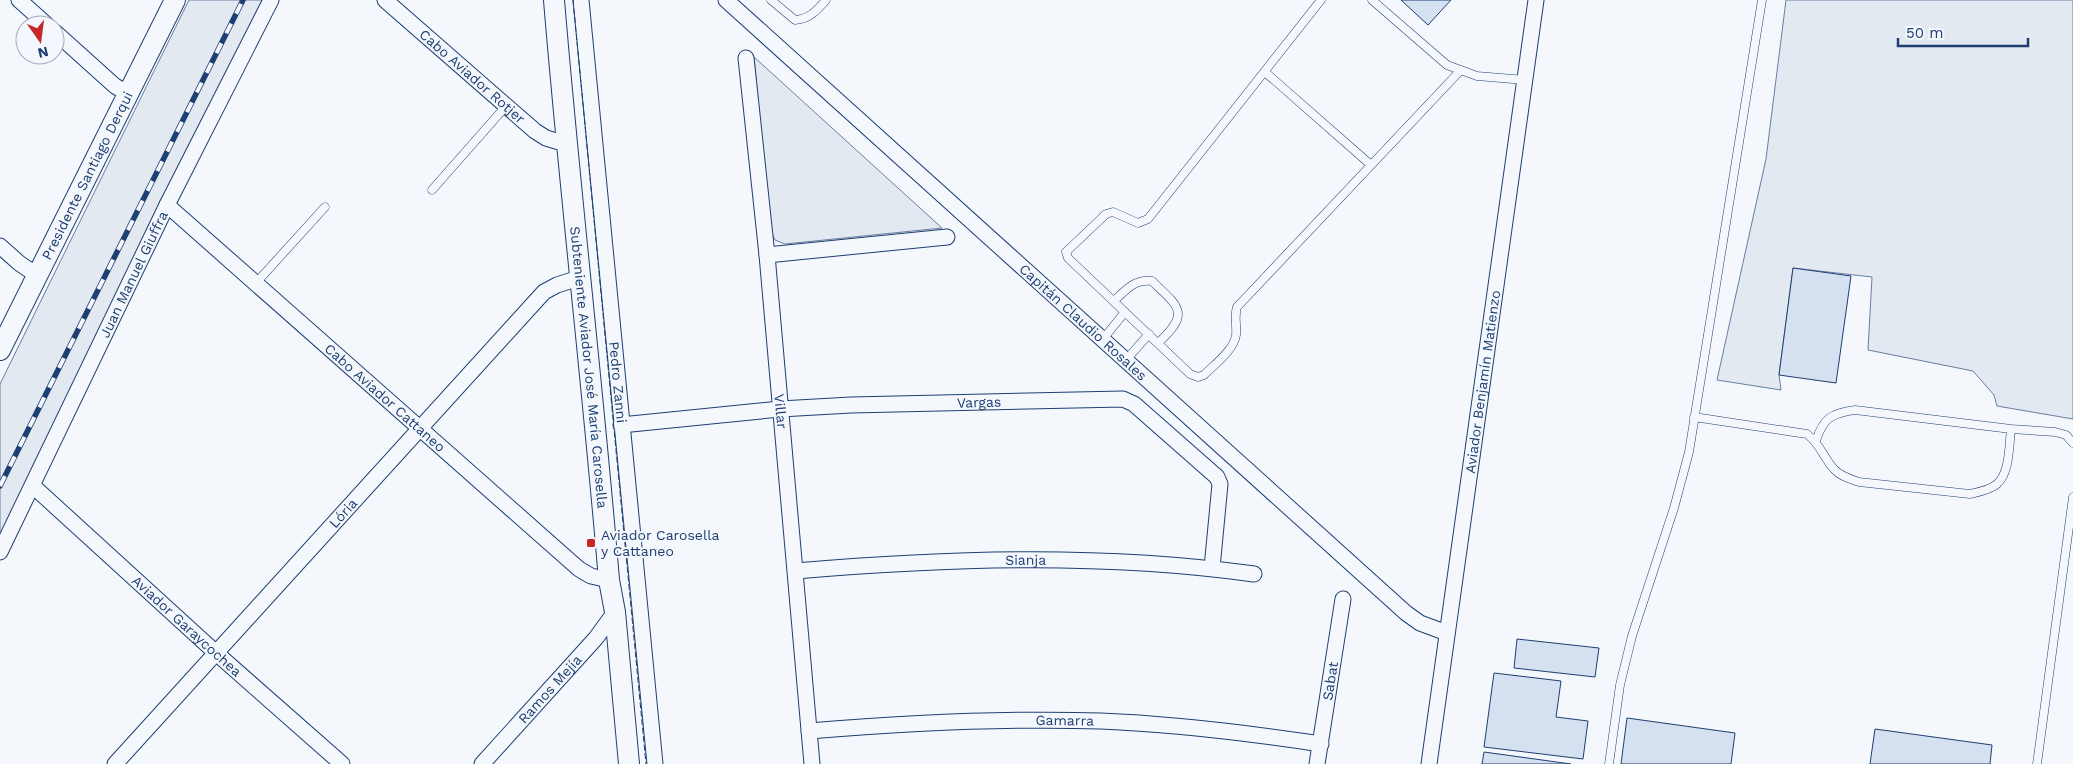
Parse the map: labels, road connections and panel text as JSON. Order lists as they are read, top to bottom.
{
  "streets": {
    "street": [
      "Cabo Aviador Rotjer",
      "Presidente Santiago Derqui",
      "Juan Manuel Giuffra",
      "Capitán Claudio Rosales",
      "Subteniente Aviador José María Carosella",
      "Pedro Zanni",
      "Aviador Benjamín Matienzo",
      "Cabo Aviador Cattaneo",
      "Vargas",
      "Villar",
      "Lória",
      "Sianja",
      "Aviador Garaycochea",
      "Sabat",
      "Ramos Mejía",
      "Gamarra"
    ]
  },
  "crossings": [
    ["Cabo Aviador Rotjer", "Subteniente Aviador José María Carosella"],
    ["Juan Manuel Giuffra", "Cabo Aviador Cattaneo"],
    ["Juan Manuel Giuffra", "Aviador Garaycochea"],
    ["Capitán Claudio Rosales", "Aviador Benjamín Matienzo"],
    ["Subteniente Aviador José María Carosella", "Cabo Aviador Cattaneo"],
    ["Subteniente Aviador José María Carosella", "Lória"],
    ["Subteniente Aviador José María Carosella", "Ramos Mejía"],
    ["Pedro Zanni", "Vargas"],
    ["Cabo Aviador Cattaneo", "Lória"],
    ["Vargas", "Villar"],
    ["Vargas", "Sianja"],
    ["Villar", "Sianja"],
    ["Villar", "Gamarra"],
    ["Lória", "Aviador Garaycochea"],
    ["Sabat", "Gamarra"]
  ],
  "places": {
    "transit": ["Aviador Carosella y Cattaneo"]
  },
  "scale_bar": "50 m",
  "north": "bottom"
}
